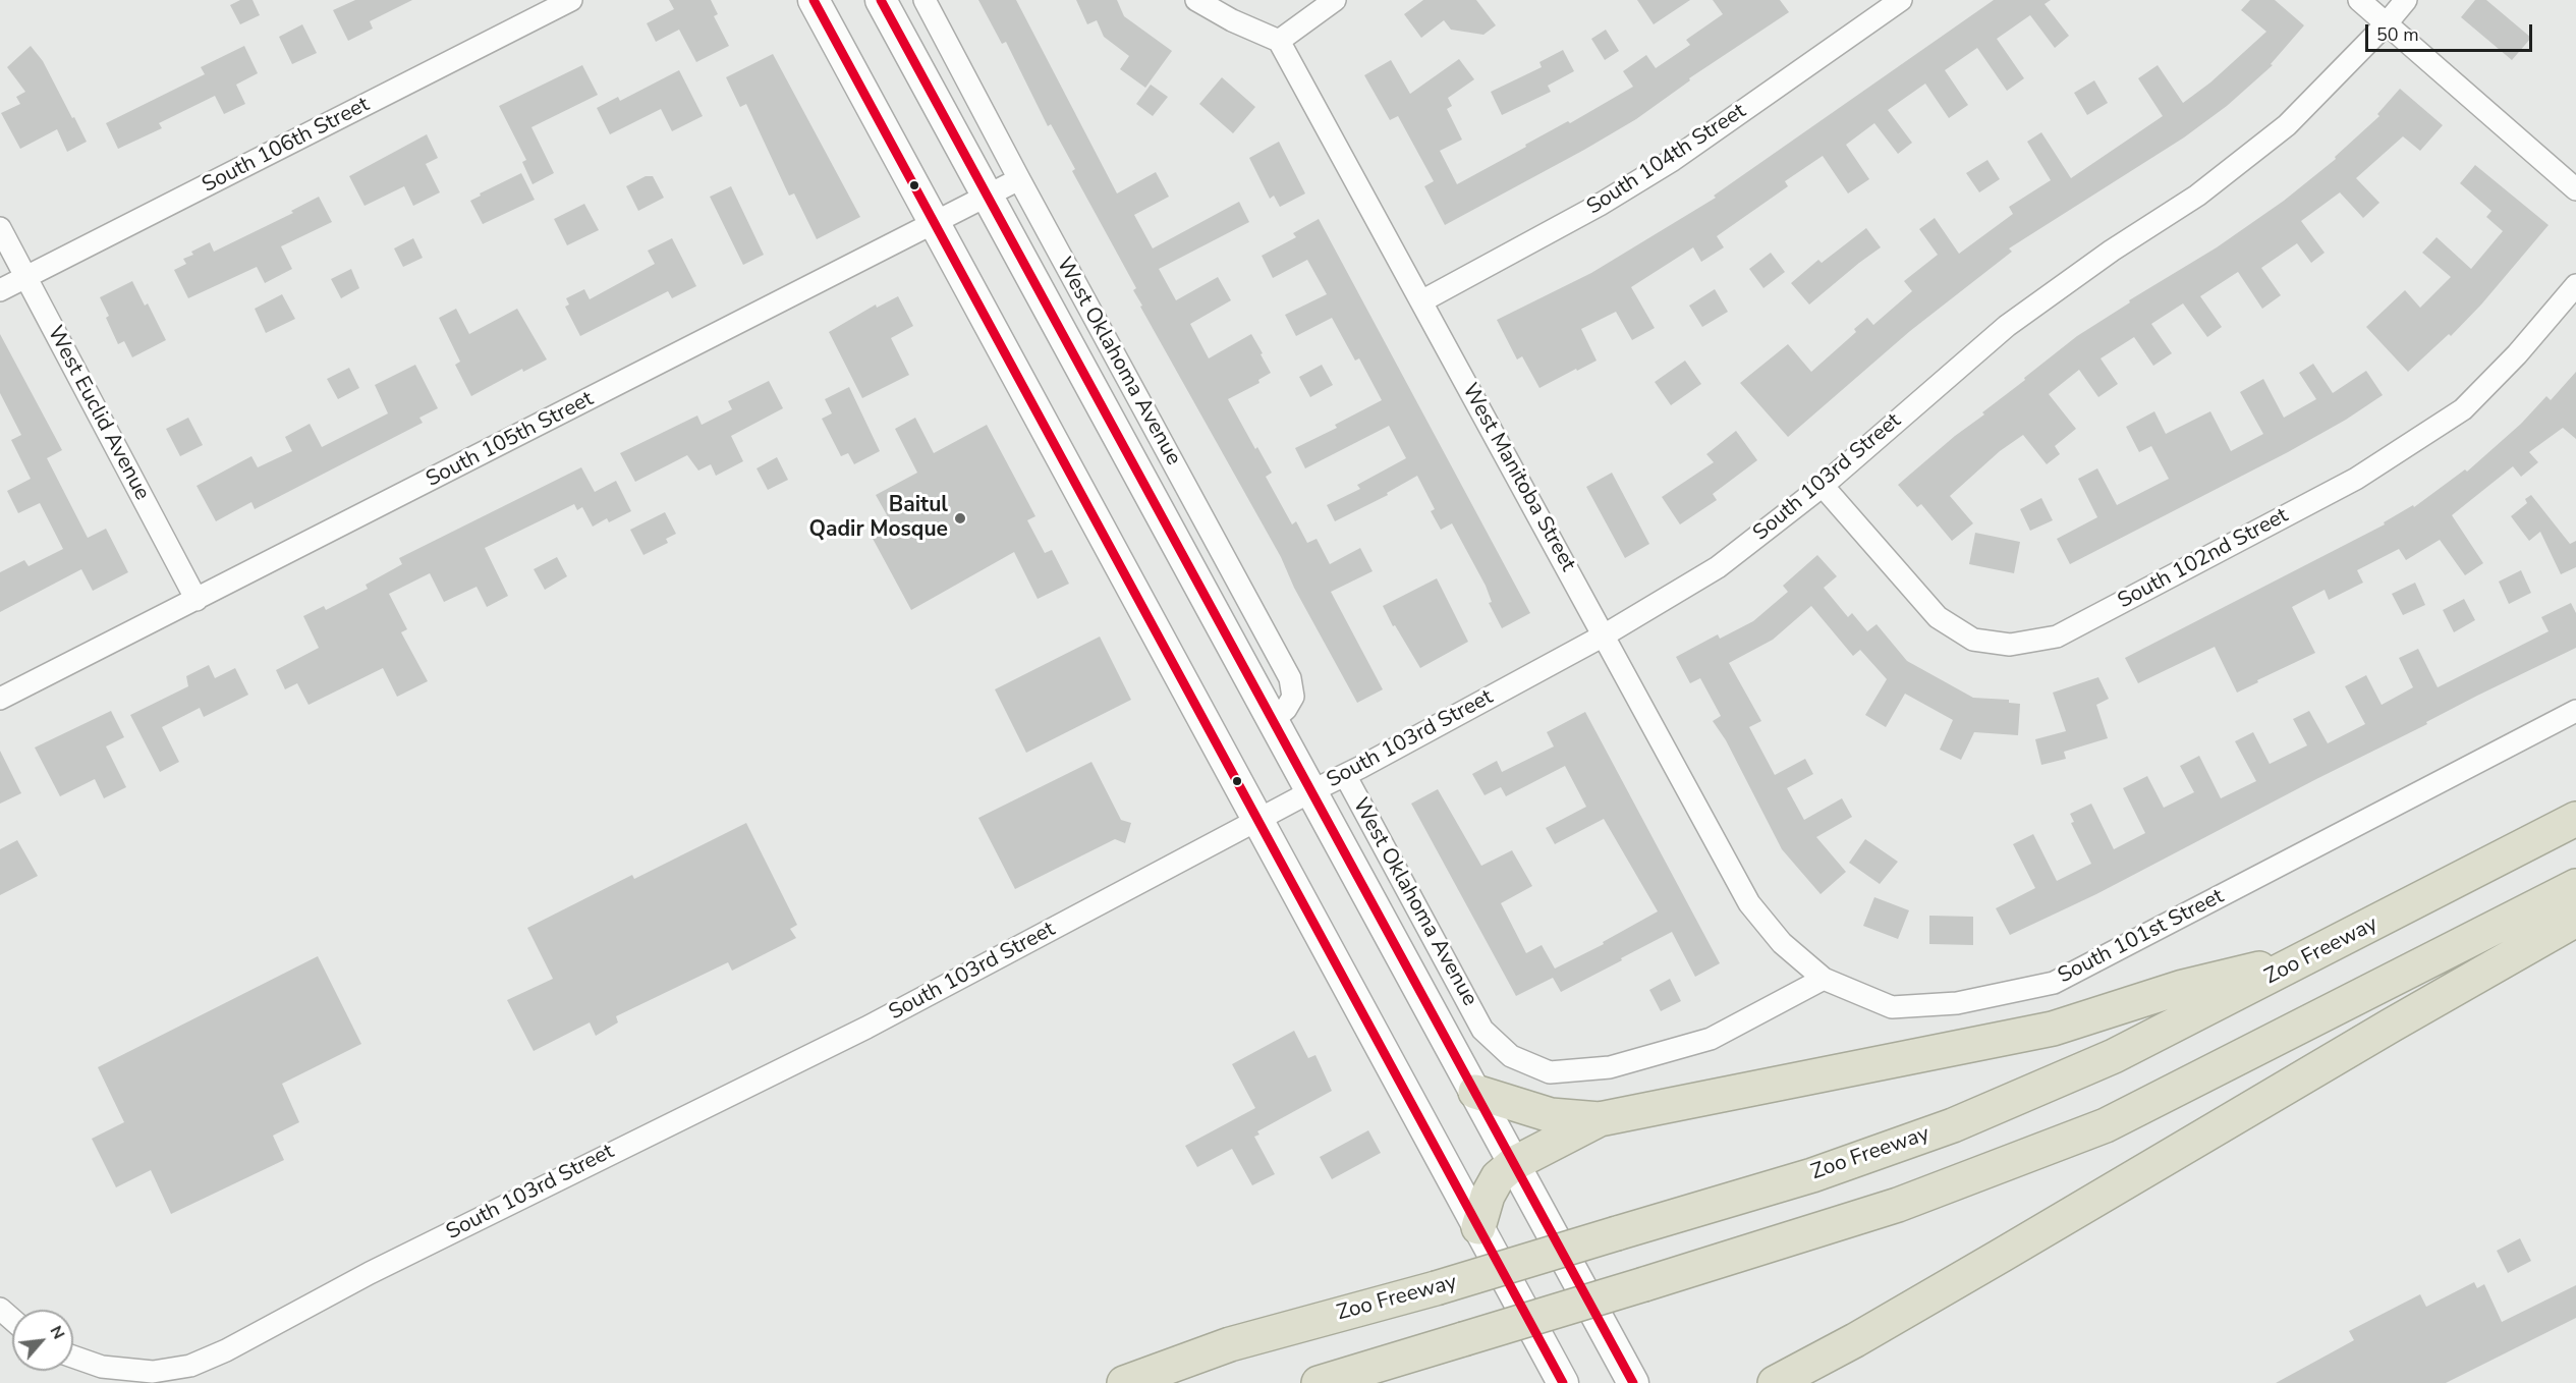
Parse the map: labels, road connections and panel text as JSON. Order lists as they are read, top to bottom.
{
  "streets": {
    "highway": ["Zoo Freeway"],
    "main road": ["West Oklahoma Avenue"],
    "street": [
      "South 106th Street",
      "South 104th Street",
      "West Euclid Avenue",
      "South 105th Street",
      "West Manitoba Street",
      "South 103rd Street",
      "South 102nd Street",
      "South 101st Street"
    ]
  },
  "crossings": [
    ["South 106th Street", "West Euclid Avenue"],
    ["South 104th Street", "West Manitoba Street"],
    ["West Oklahoma Avenue", "South 105th Street"],
    ["West Oklahoma Avenue", "West Manitoba Street"],
    ["West Oklahoma Avenue", "South 103rd Street"],
    ["West Oklahoma Avenue", "South 101st Street"],
    ["West Euclid Avenue", "South 105th Street"],
    ["West Manitoba Street", "South 103rd Street"],
    ["West Manitoba Street", "South 101st Street"],
    ["South 103rd Street", "South 102nd Street"]
  ],
  "places": ["Baitul Qadir Mosque"],
  "scale_bar": "50 m",
  "north": "top right"
}
